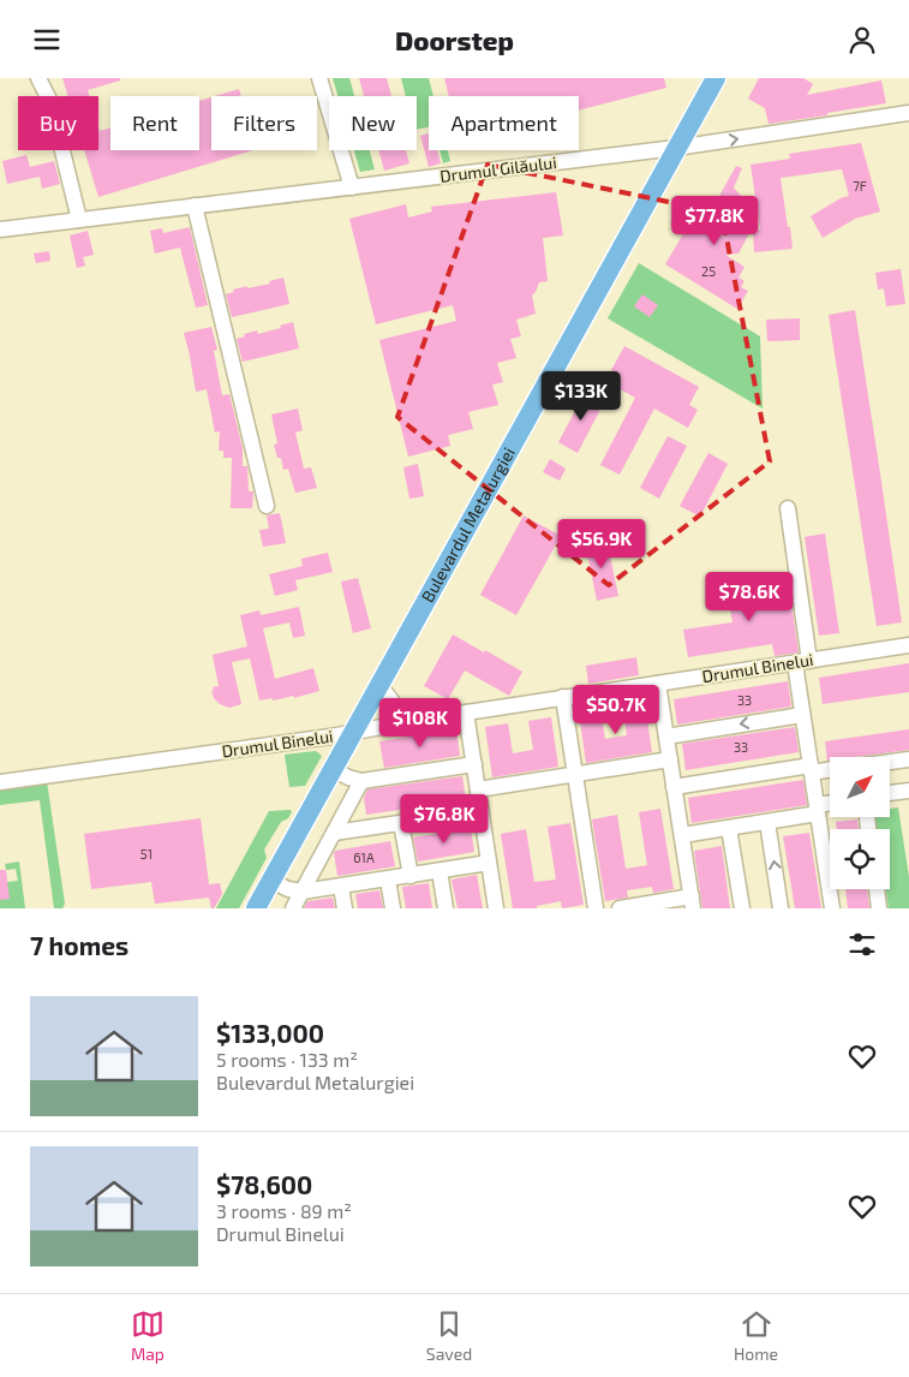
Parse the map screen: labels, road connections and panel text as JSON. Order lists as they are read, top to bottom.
{
  "streets": {
    "main road": ["Bulevardul Metalurgiei"],
    "street": ["Drumul Gilăului", "Drumul Binelui"]
  },
  "crossings": [
    ["Drumul Gilăului", "Bulevardul Metalurgiei"],
    ["Bulevardul Metalurgiei", "Drumul Binelui"]
  ],
  "house_numbers": [
    "7F",
    "25",
    "33",
    "33",
    "51",
    "61A"
  ],
  "north": "top right",
  "page": {
    "header": "Doorstep",
    "chip": [
      "Buy",
      "Rent",
      "Filters",
      "New",
      "Apartment"
    ],
    "price": [
      "$77.8K",
      "$133K",
      "$56.9K",
      "$78.6K",
      "$50.7K",
      "$108K",
      "$76.8K"
    ],
    "heading": "7 homes",
    "list": [
      {
        "name": "$133,000",
        "note": "5 rooms · 133 m² · Bulevardul Metalurgiei"
      },
      {
        "name": "$78,600",
        "note": "3 rooms · 89 m² · Drumul Binelui"
      }
    ],
    "tabs": ["Map", "Saved", "Home"]
  }
}
